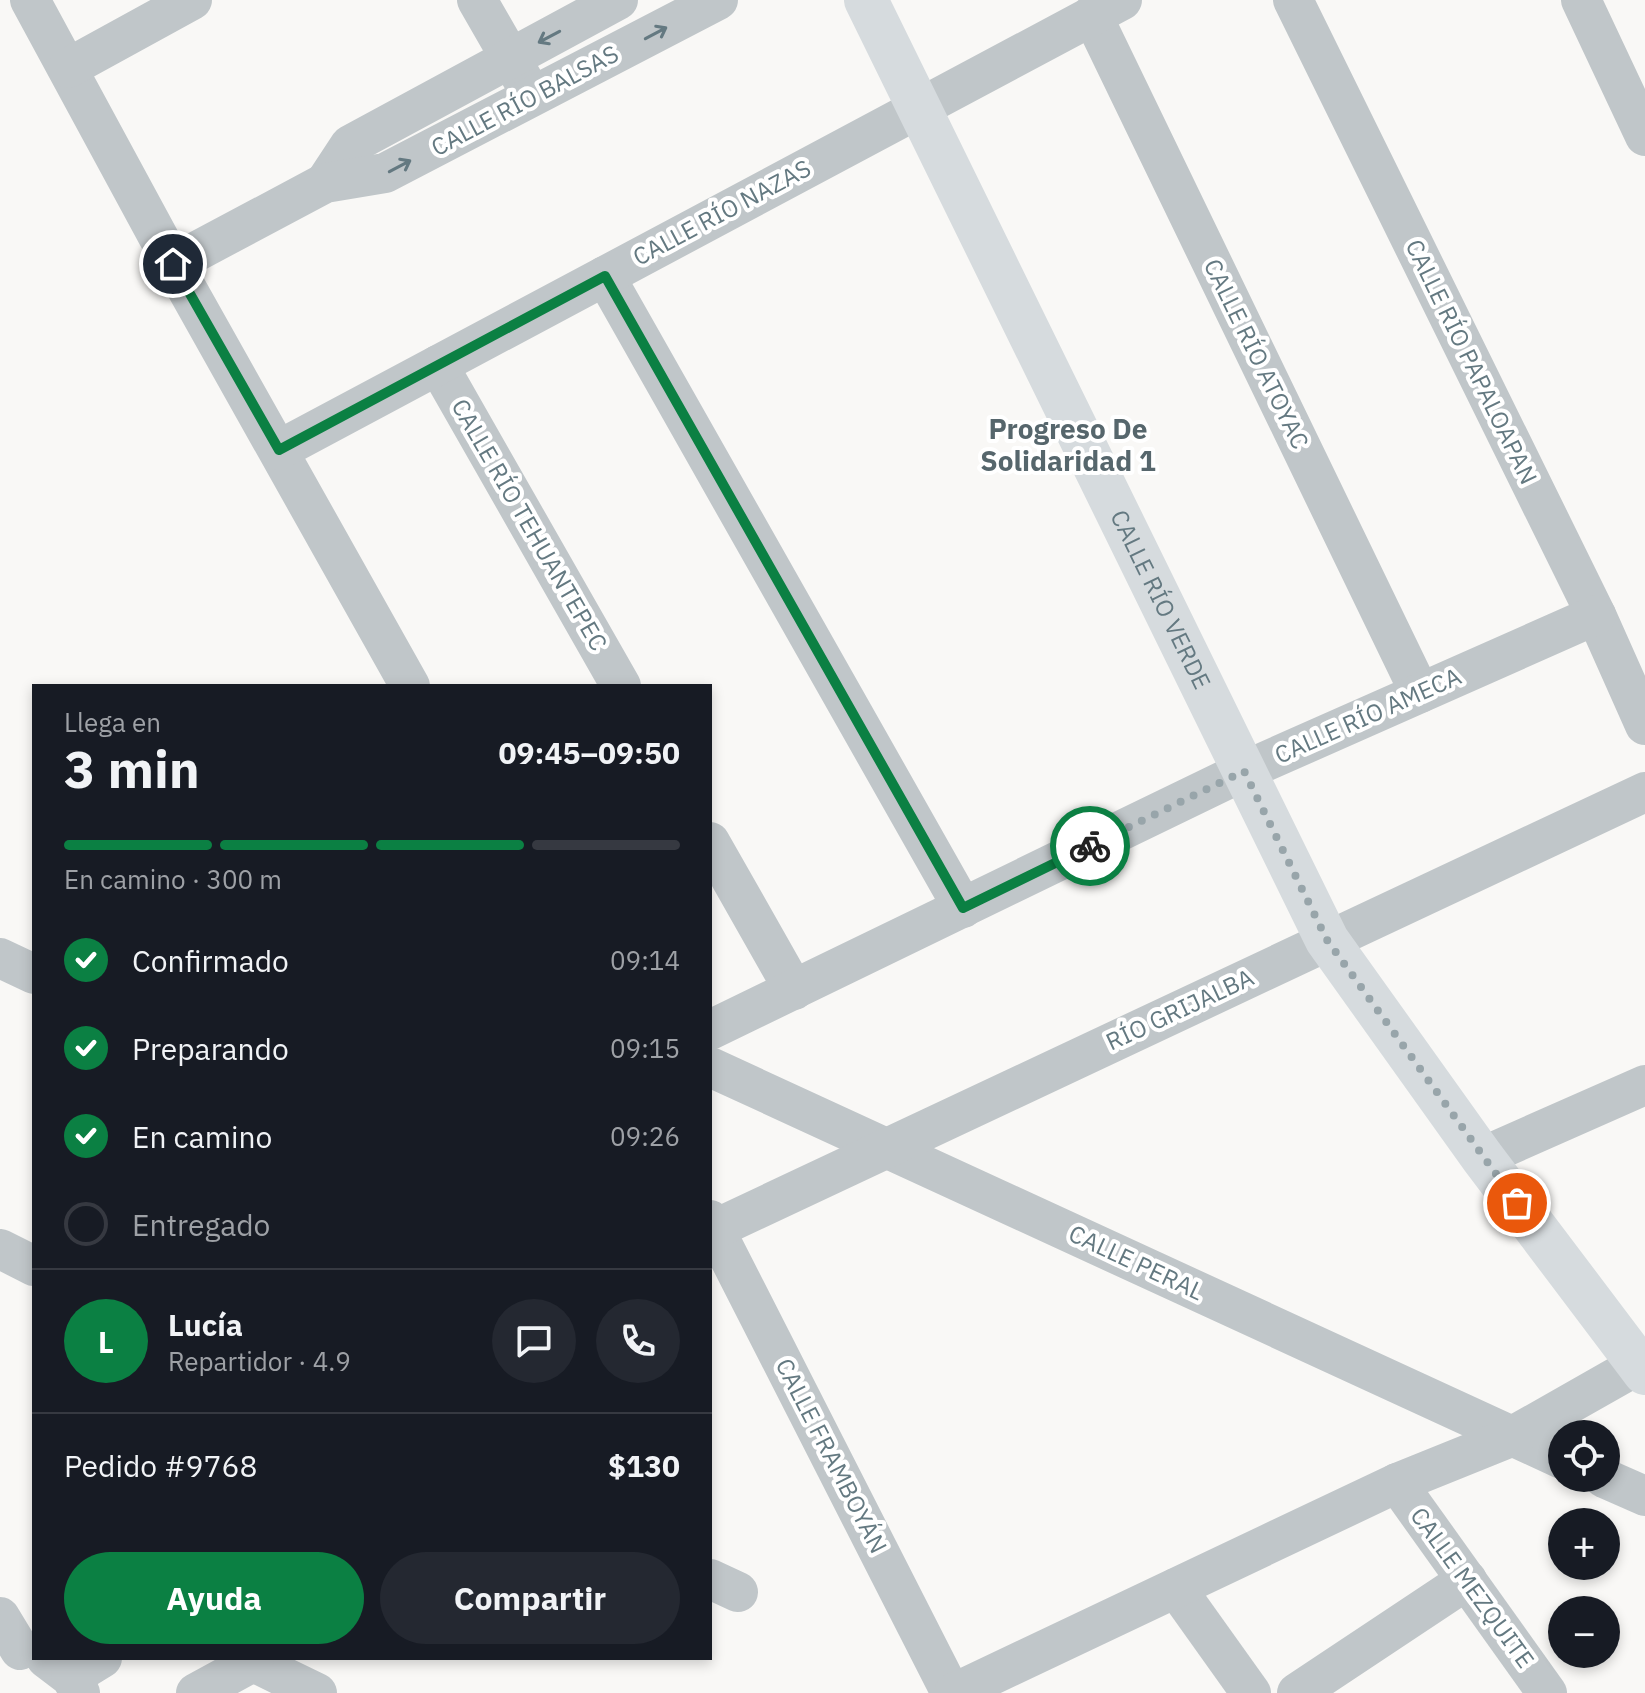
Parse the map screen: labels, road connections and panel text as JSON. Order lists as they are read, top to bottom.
{
  "streets": {
    "main road": ["CALLE RÍO VERDE"],
    "street": [
      "CALLE RÍO BALSAS",
      "CALLE RÍO NAZAS",
      "CALLE RÍO ATOYAC",
      "CALLE RÍO PAPALOAPAN",
      "CALLE RÍO TEHUANTEPEC",
      "CALLE RÍO AMECA",
      "RÍO GRIJALBA",
      "CALLE PERAL",
      "CALLE FRAMBOYÁN",
      "CALLE MEZQUITE"
    ]
  },
  "crossings": [
    ["CALLE RÍO NAZAS", "CALLE RÍO ATOYAC"],
    ["CALLE RÍO NAZAS", "CALLE RÍO TEHUANTEPEC"],
    ["CALLE RÍO NAZAS", "CALLE RÍO VERDE"],
    ["CALLE RÍO ATOYAC", "CALLE RÍO AMECA"],
    ["CALLE RÍO PAPALOAPAN", "CALLE RÍO AMECA"],
    ["CALLE RÍO VERDE", "CALLE RÍO AMECA"],
    ["CALLE RÍO VERDE", "RÍO GRIJALBA"],
    ["RÍO GRIJALBA", "CALLE PERAL"],
    ["RÍO GRIJALBA", "CALLE FRAMBOYÁN"]
  ],
  "districts": ["Progreso De Solidaridad 1"],
  "page": {
    "heading": ["3 min", "Llega en", "09:45–09:50"],
    "panel": [
      "Lucía",
      "Repartidor · 4.9",
      "Pedido #9768",
      "$130"
    ],
    "bar": "En camino · 300 m",
    "list": [
      ["Confirmado", "09:14"],
      ["Preparando", "09:15"],
      ["En camino", "09:26"],
      "Entregado"
    ],
    "round": "L",
    "map_buttons": ["+", "−"],
    "buttons": ["Ayuda", "Compartir"]
  }
}
